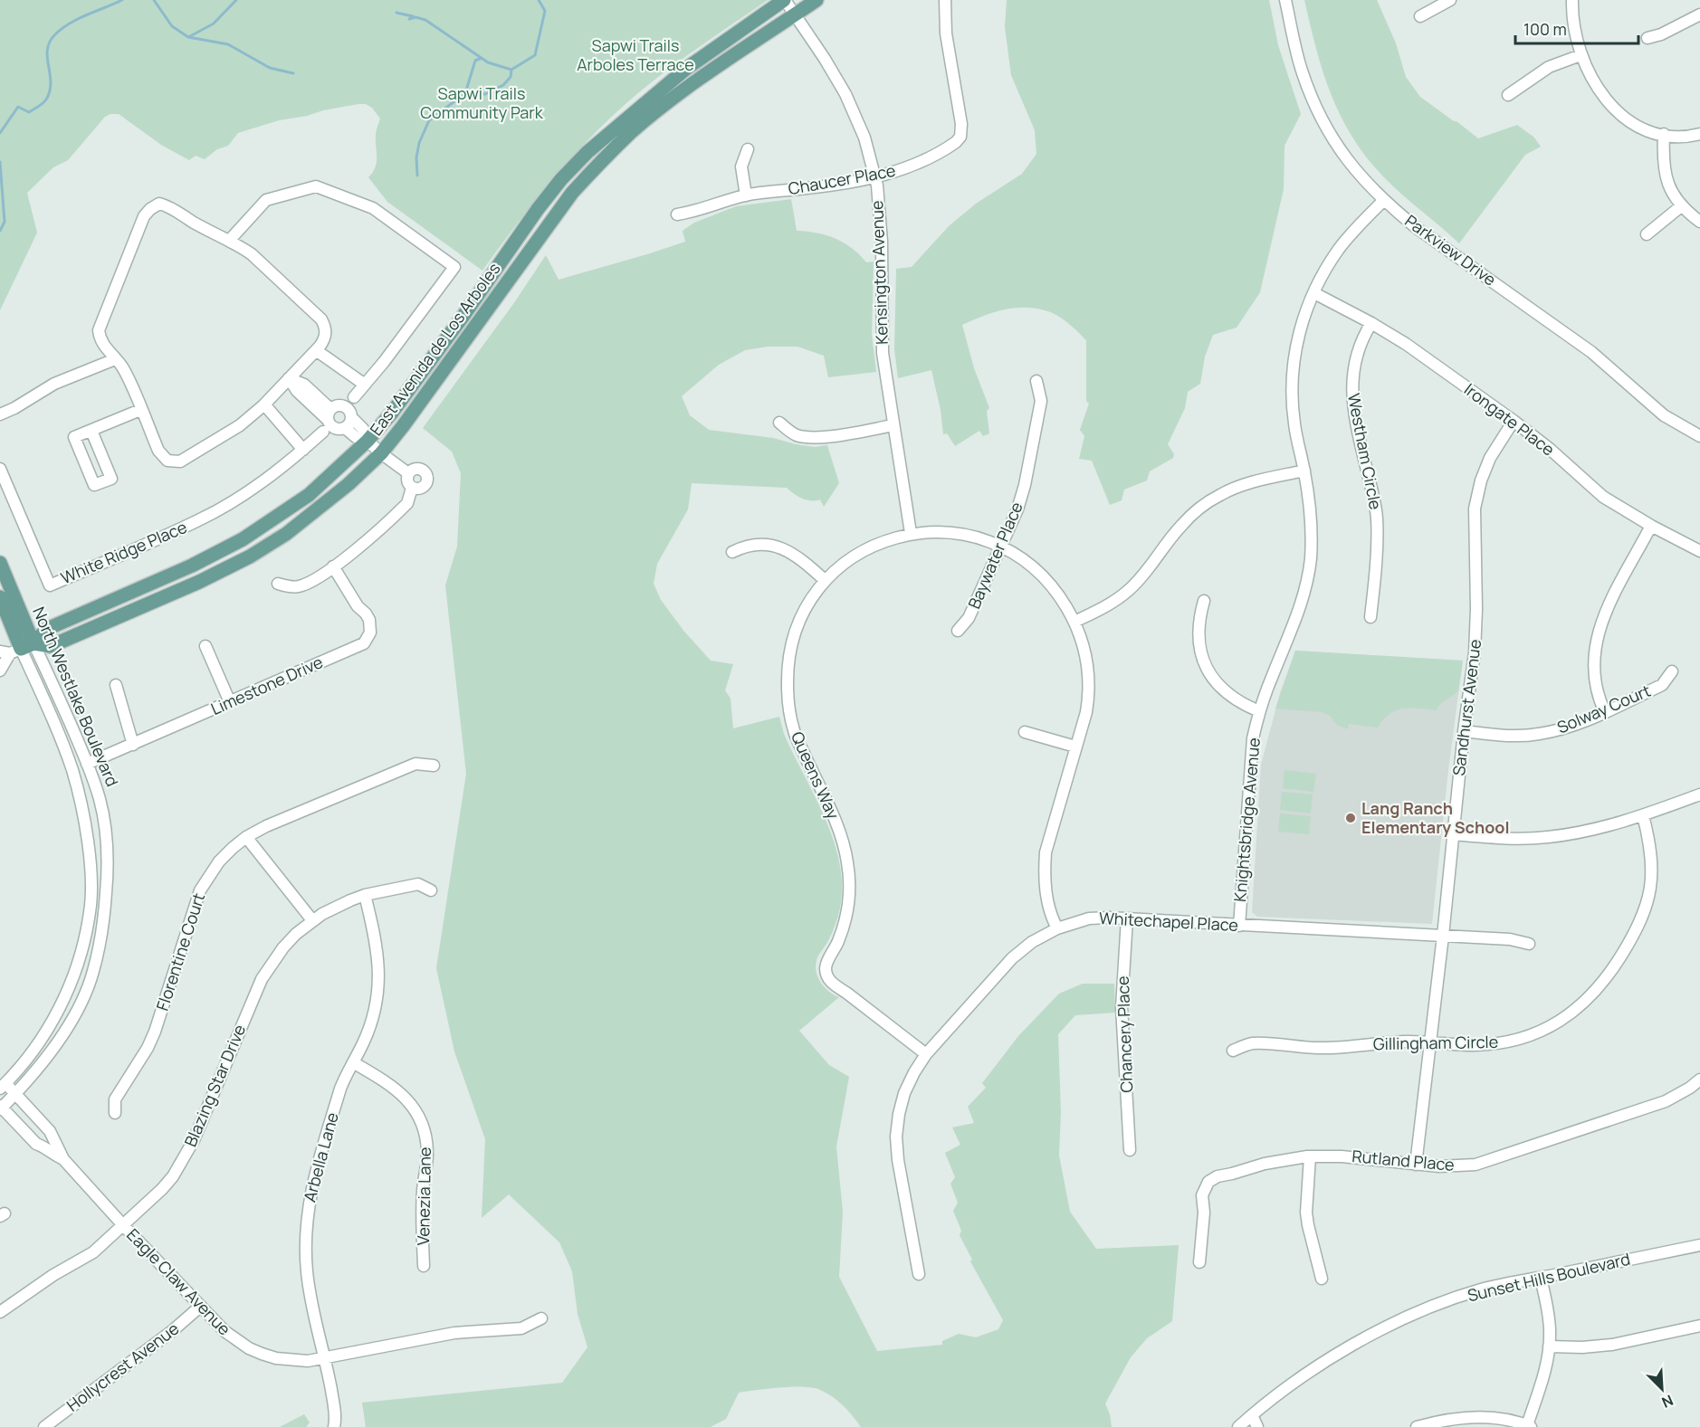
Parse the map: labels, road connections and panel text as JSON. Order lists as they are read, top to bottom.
{
  "streets": {
    "main road": ["East Avenida de Los Arboles", "North Westlake Boulevard"],
    "street": [
      "Chaucer Place",
      "Parkview Drive",
      "Kensington Avenue",
      "Irongate Place",
      "Westham Circle",
      "White Ridge Place",
      "Baywater Place",
      "Limestone Drive",
      "Sandhurst Avenue",
      "Solway Court",
      "Queens Way",
      "Knightsbridge Avenue",
      "Whitechapel Place",
      "Florentine Court",
      "Chancery Place",
      "Gillingham Circle",
      "Blazing Star Drive",
      "Arbella Lane",
      "Rutland Place",
      "Venezia Lane",
      "Sunset Hills Boulevard",
      "Eagle Claw Avenue",
      "Hollycrest Avenue"
    ]
  },
  "crossings": [
    ["Chaucer Place", "Kensington Avenue"],
    ["Parkview Drive", "Knightsbridge Avenue"],
    ["Kensington Avenue", "East Avenida de Los Arboles"],
    ["Kensington Avenue", "Queens Way"],
    ["East Avenida de Los Arboles", "North Westlake Boulevard"],
    ["Irongate Place", "Westham Circle"],
    ["Irongate Place", "Sandhurst Avenue"],
    ["Irongate Place", "Knightsbridge Avenue"],
    ["Baywater Place", "Queens Way"],
    ["Limestone Drive", "North Westlake Boulevard"],
    ["North Westlake Boulevard", "Eagle Claw Avenue"],
    ["Sandhurst Avenue", "Solway Court"],
    ["Sandhurst Avenue", "Whitechapel Place"],
    ["Sandhurst Avenue", "Gillingham Circle"],
    ["Sandhurst Avenue", "Rutland Place"],
    ["Queens Way", "Whitechapel Place"],
    ["Knightsbridge Avenue", "Whitechapel Place"],
    ["Whitechapel Place", "Chancery Place"],
    ["Blazing Star Drive", "Arbella Lane"],
    ["Blazing Star Drive", "Eagle Claw Avenue"],
    ["Arbella Lane", "Venezia Lane"],
    ["Arbella Lane", "Eagle Claw Avenue"],
    ["Eagle Claw Avenue", "Hollycrest Avenue"]
  ],
  "parks": ["Sapwi Trails Arboles Terrace", "Sapwi Trails Community Park"],
  "places": ["Lang Ranch Elementary School"],
  "scale_bar": "100 m",
  "north": "bottom right"
}
